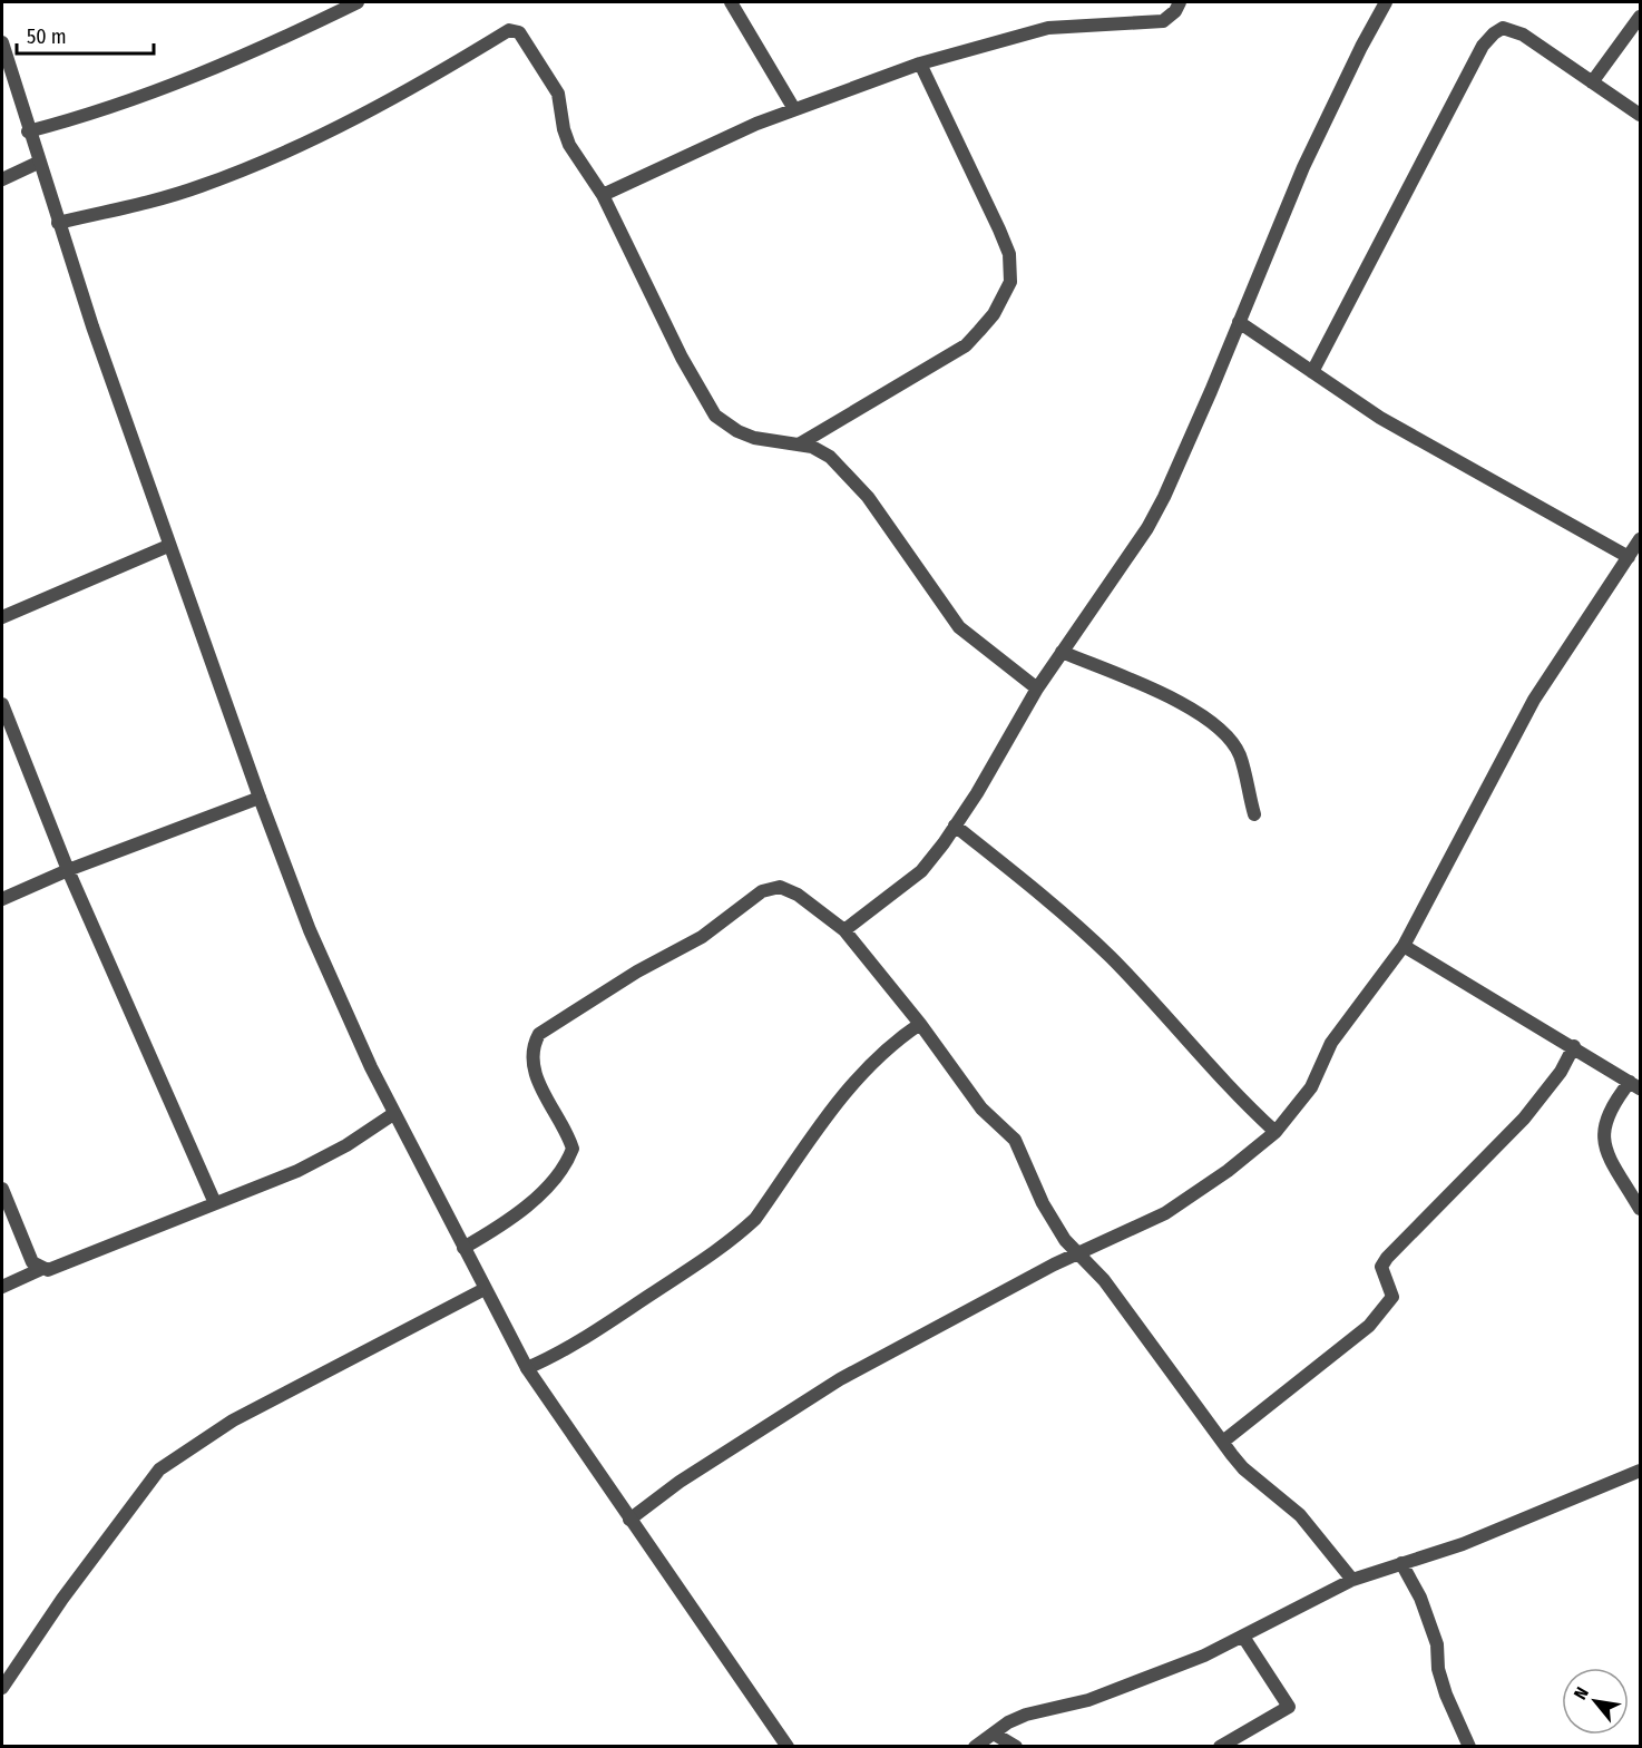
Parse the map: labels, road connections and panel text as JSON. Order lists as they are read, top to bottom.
{
  "scale_bar": "50 m",
  "north": "top left"
}
